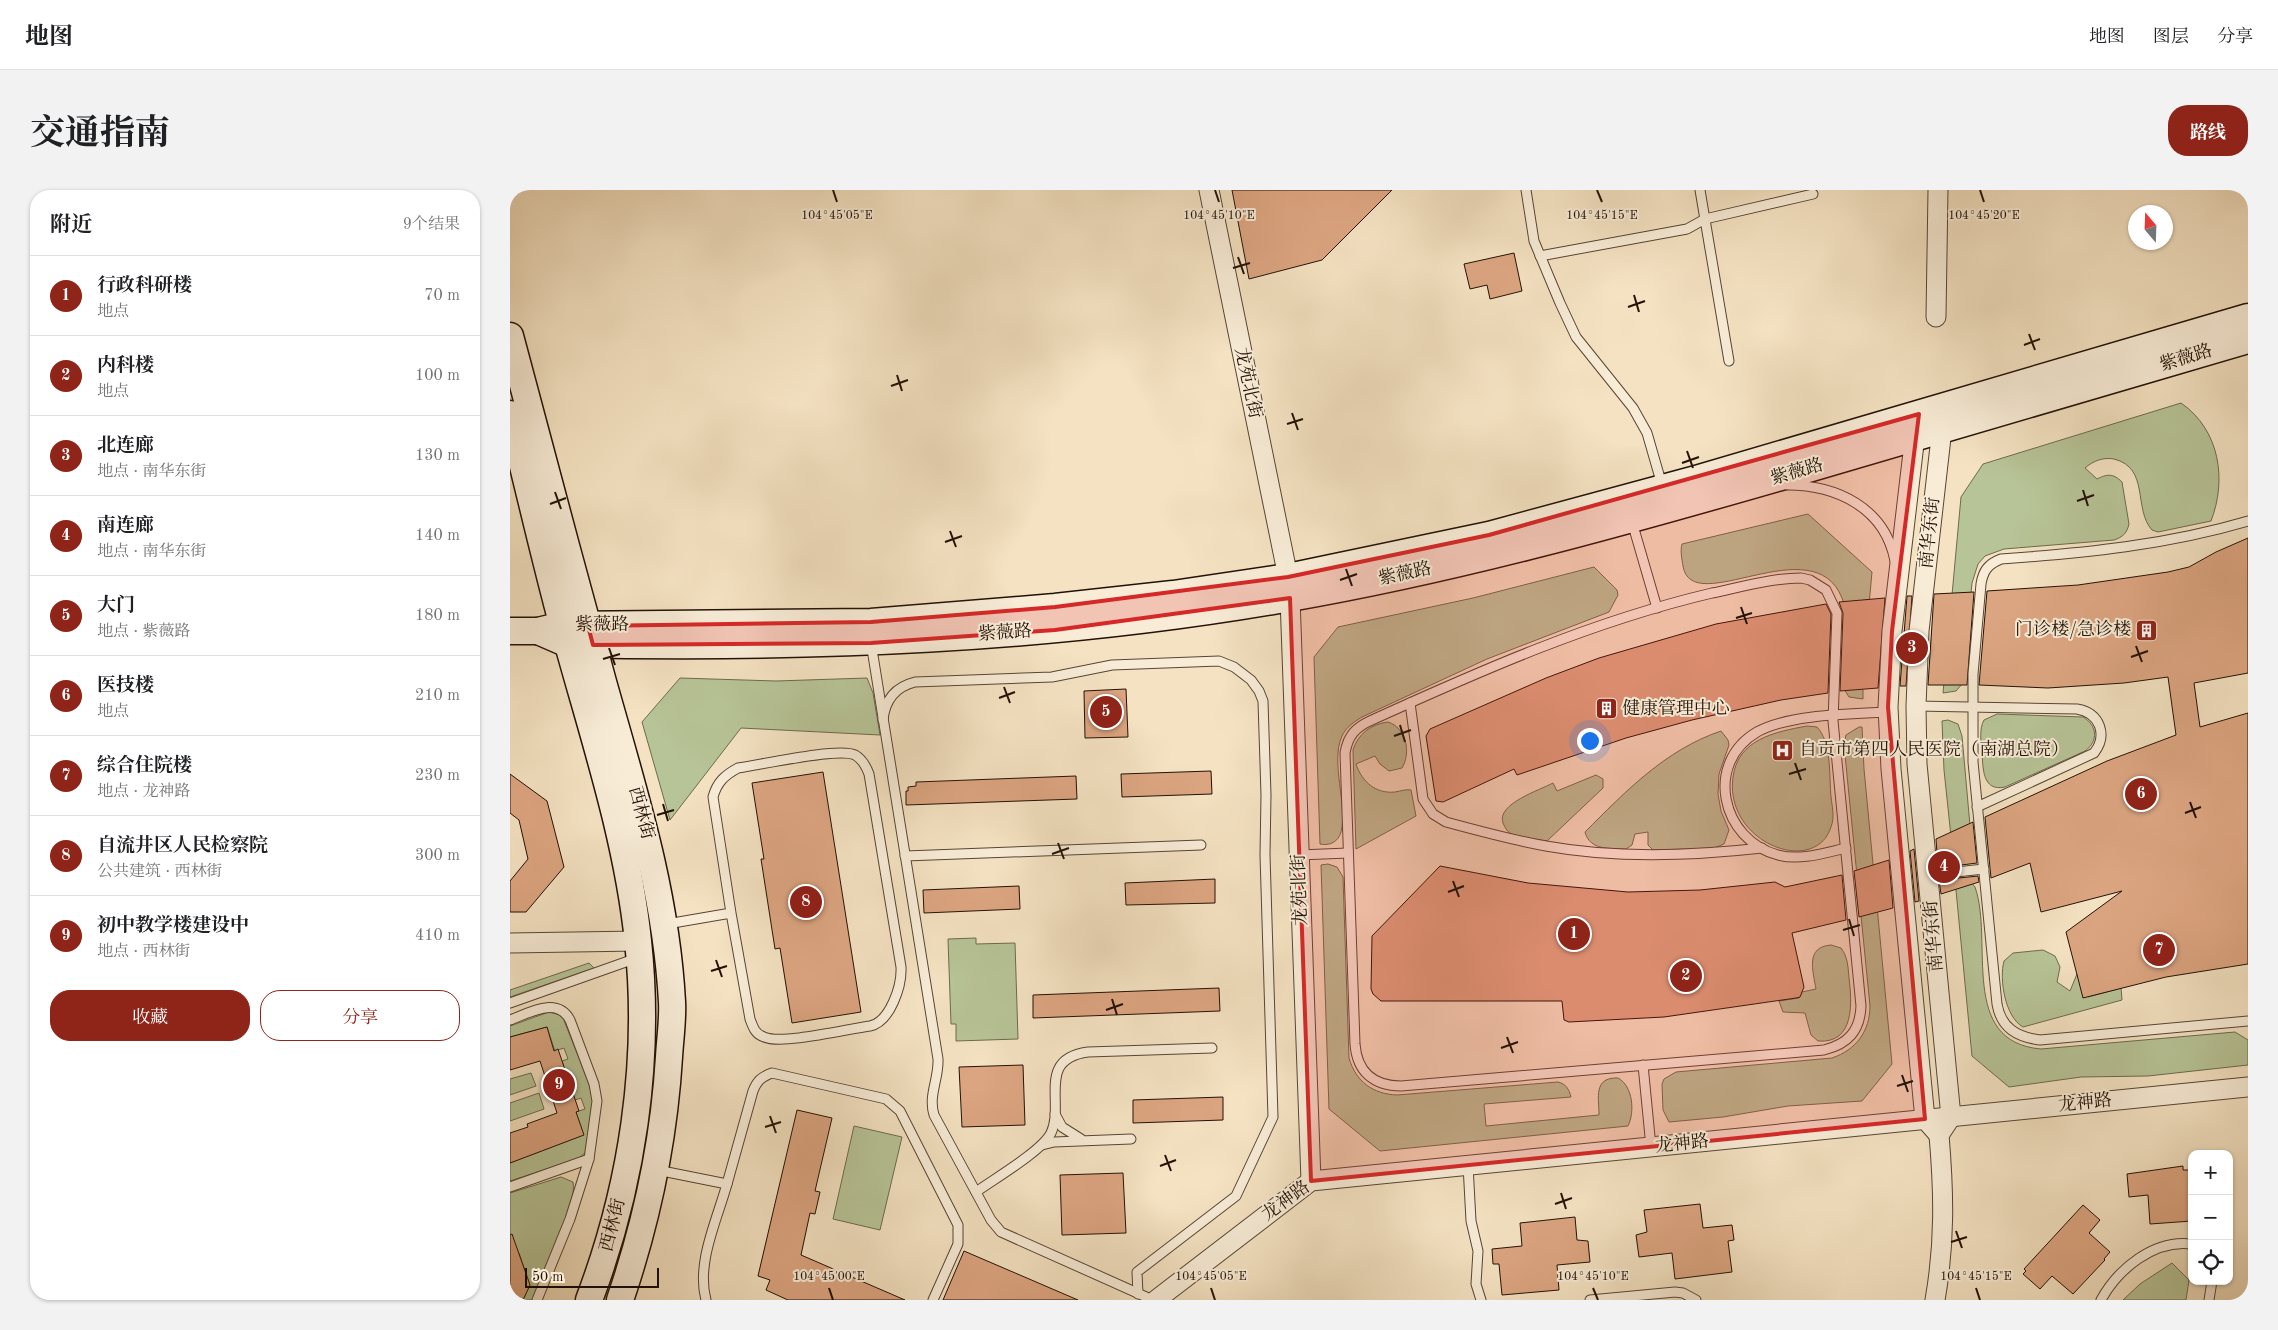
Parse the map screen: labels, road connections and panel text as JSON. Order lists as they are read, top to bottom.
{
  "streets": {
    "main road": ["紫薇路", "西林街"],
    "street": ["龙苑北街", "南华东街", "龙神路"]
  },
  "crossings": [
    ["紫薇路", "龙苑北街"],
    ["紫薇路", "南华东街"],
    ["紫薇路", "西林街"],
    ["龙苑北街", "龙神路"],
    ["南华东街", "龙神路"]
  ],
  "places": {
    "building": ["门诊楼/急诊楼", "健康管理中心"],
    "hospital": ["自贡市第四人民医院（南湖总院）"]
  },
  "scale_bar": "50 m",
  "north": "top",
  "page": {
    "header": "地图",
    "nav": ["地图", "图层", "分享"],
    "title": "交通指南",
    "buttons": [
      "路线",
      ["收藏", "分享"]
    ],
    "heading": ["附近", "9个结果"],
    "list": [
      {
        "mark": "1",
        "name": "行政科研楼",
        "note": "地点",
        "value": "70 m"
      },
      {
        "mark": "2",
        "name": "内科楼",
        "note": "地点",
        "value": "100 m"
      },
      {
        "mark": "3",
        "name": "北连廊",
        "note": "地点 · 南华东街",
        "value": "130 m"
      },
      {
        "mark": "4",
        "name": "南连廊",
        "note": "地点 · 南华东街",
        "value": "140 m"
      },
      {
        "mark": "5",
        "name": "大门",
        "note": "地点 · 紫薇路",
        "value": "180 m"
      },
      {
        "mark": "6",
        "name": "医技楼",
        "note": "地点",
        "value": "210 m"
      },
      {
        "mark": "7",
        "name": "综合住院楼",
        "note": "地点 · 龙神路",
        "value": "230 m"
      },
      {
        "mark": "8",
        "name": "自流井区人民检察院",
        "note": "公共建筑 · 西林街",
        "value": "300 m"
      },
      {
        "mark": "9",
        "name": "初中教学楼建设中",
        "note": "地点 · 西林街",
        "value": "410 m"
      }
    ],
    "pins": [
      "3",
      "5",
      "6",
      "4",
      "8",
      "1",
      "7",
      "2",
      "9"
    ],
    "map_buttons": ["+", "−"],
    "scale": "50 m"
  },
  "coordinates": [
    "104°45'05\"E",
    "104°45'10\"E",
    "104°45'15\"E",
    "104°45'20\"E",
    "104°45'00\"E"
  ]
}
